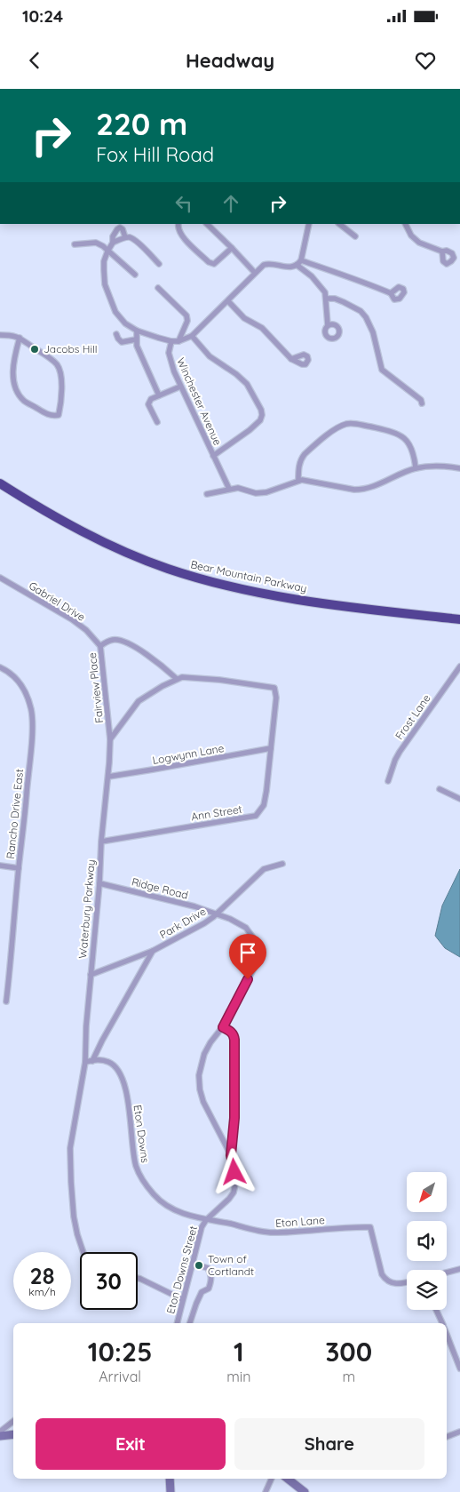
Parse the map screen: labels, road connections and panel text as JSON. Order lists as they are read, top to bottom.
{
  "streets": {
    "highway": ["Bear Mountain Parkway"],
    "street": [
      "Winchester Avenue",
      "Gabriel Drive",
      "Fairview Place",
      "Frost Lane",
      "Logwynn Lane",
      "Ann Street",
      "Rancho Drive East",
      "Ridge Road",
      "Waterbury Parkway",
      "Park Drive",
      "Eton Downs",
      "Eton Lane",
      "Eton Downs Street"
    ]
  },
  "crossings": [
    ["Gabriel Drive", "Fairview Place"],
    ["Fairview Place", "Ann Street"],
    ["Fairview Place", "Waterbury Parkway"],
    ["Logwynn Lane", "Ann Street"],
    ["Logwynn Lane", "Waterbury Parkway"],
    ["Ann Street", "Waterbury Parkway"],
    ["Ridge Road", "Waterbury Parkway"],
    ["Ridge Road", "Park Drive"],
    ["Park Drive", "Eton Downs"],
    ["Eton Downs", "Eton Lane"],
    ["Eton Downs", "Eton Downs Street"],
    ["Eton Lane", "Eton Downs Street"]
  ],
  "places": ["Jacobs Hill", "Town of Cortlandt"],
  "north": "bottom left",
  "page": {
    "status": "10:24",
    "header": "Headway",
    "turn": ["220 m", "Fox Hill Road"],
    "speed": "28 km/h",
    "limit": "30",
    "eta": [
      "10:25",
      "Arrival",
      "1",
      "min",
      "300",
      "m"
    ],
    "buttons": ["Exit", "Share"]
  }
}
